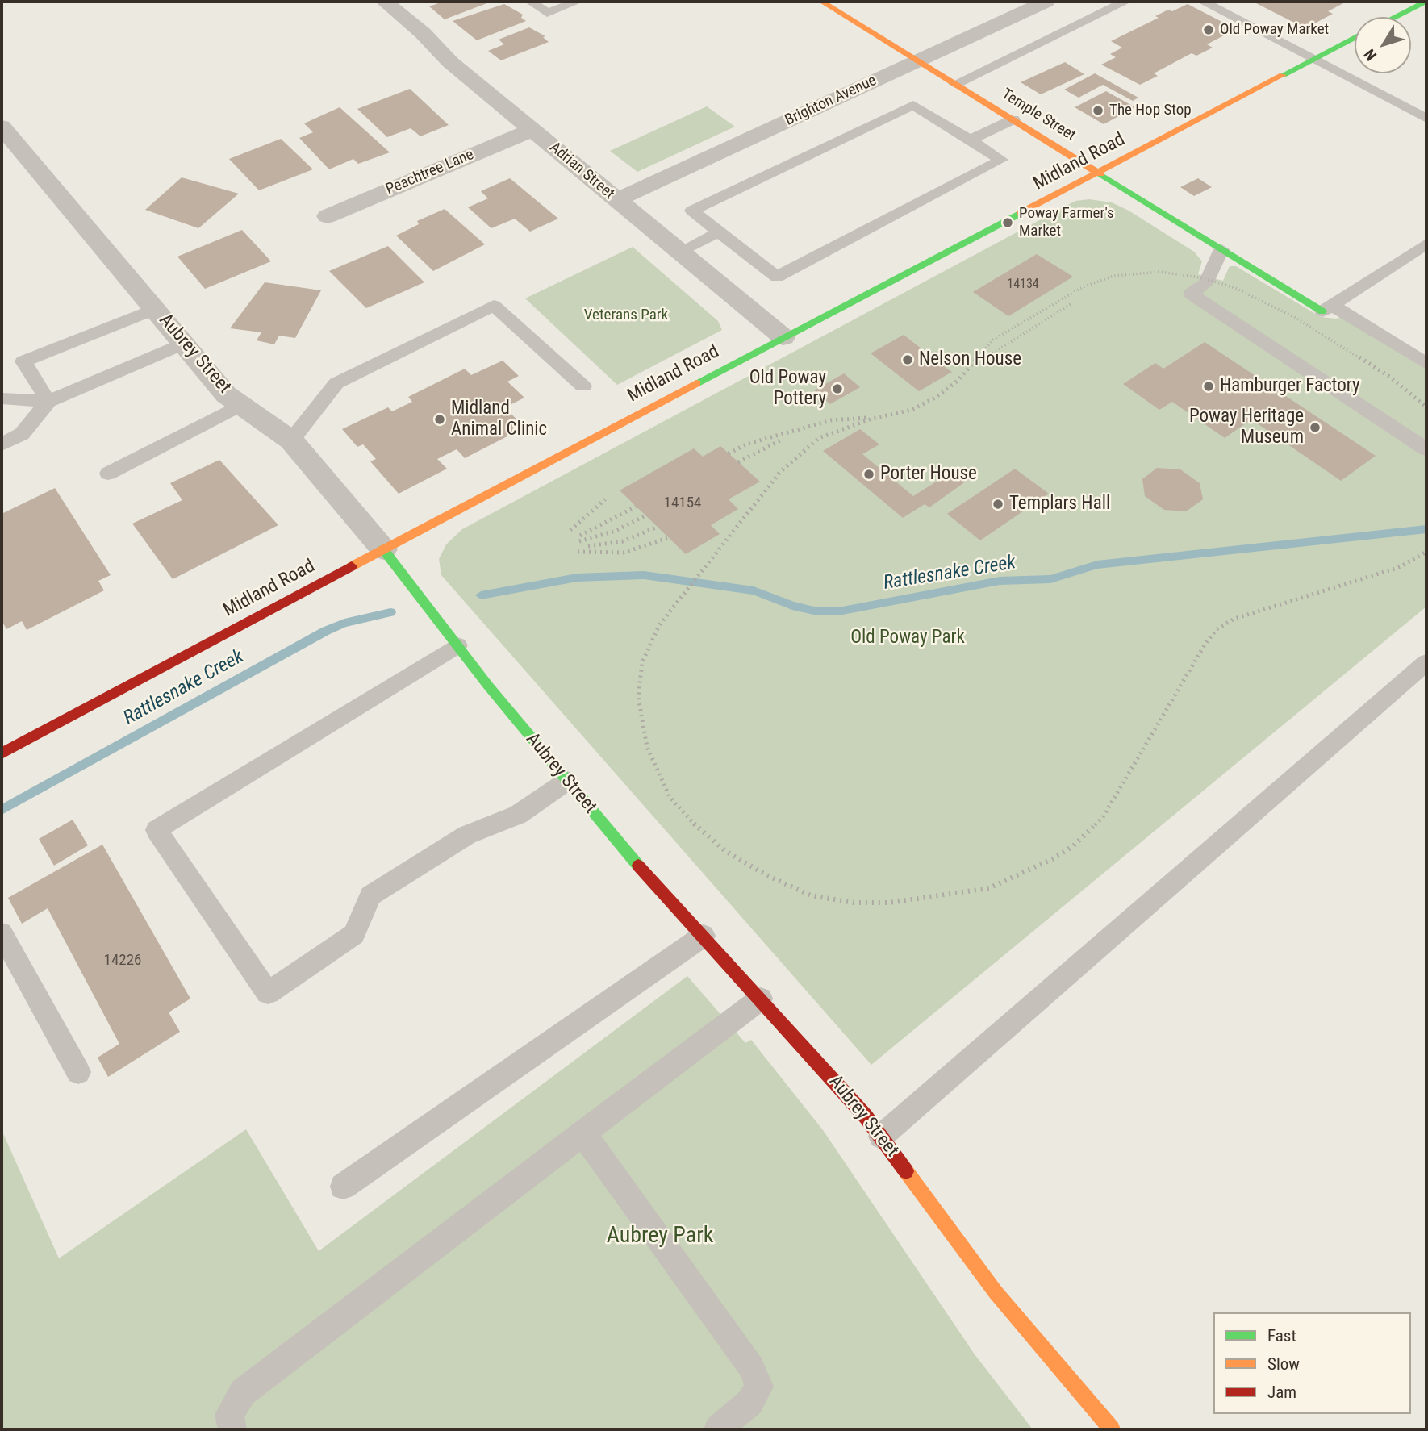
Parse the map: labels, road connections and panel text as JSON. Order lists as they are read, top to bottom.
{
  "streets": {
    "main road": ["Temple Street", "Midland Road", "Aubrey Street"],
    "street": ["Brighton Avenue", "Adrian Street", "Peachtree Lane"]
  },
  "crossings": [
    ["Brighton Avenue", "Temple Street"],
    ["Brighton Avenue", "Adrian Street"],
    ["Temple Street", "Midland Road"],
    ["Midland Road", "Adrian Street"],
    ["Midland Road", "Aubrey Street"],
    ["Adrian Street", "Peachtree Lane"]
  ],
  "water": ["Rattlesnake Creek"],
  "parks": ["Veterans Park", "Old Poway Park", "Aubrey Park"],
  "places": [
    "Old Poway Market",
    "The Hop Stop",
    "Poway Farmer's Market",
    "Nelson House",
    "Hamburger Factory",
    "Old Poway Pottery",
    "Midland Animal Clinic",
    "Poway Heritage Museum",
    "Porter House",
    "Templars Hall"
  ],
  "house_numbers": ["14134", "14154", "14226"],
  "legend": ["Fast", "Slow", "Jam"],
  "north": "bottom left"
}
